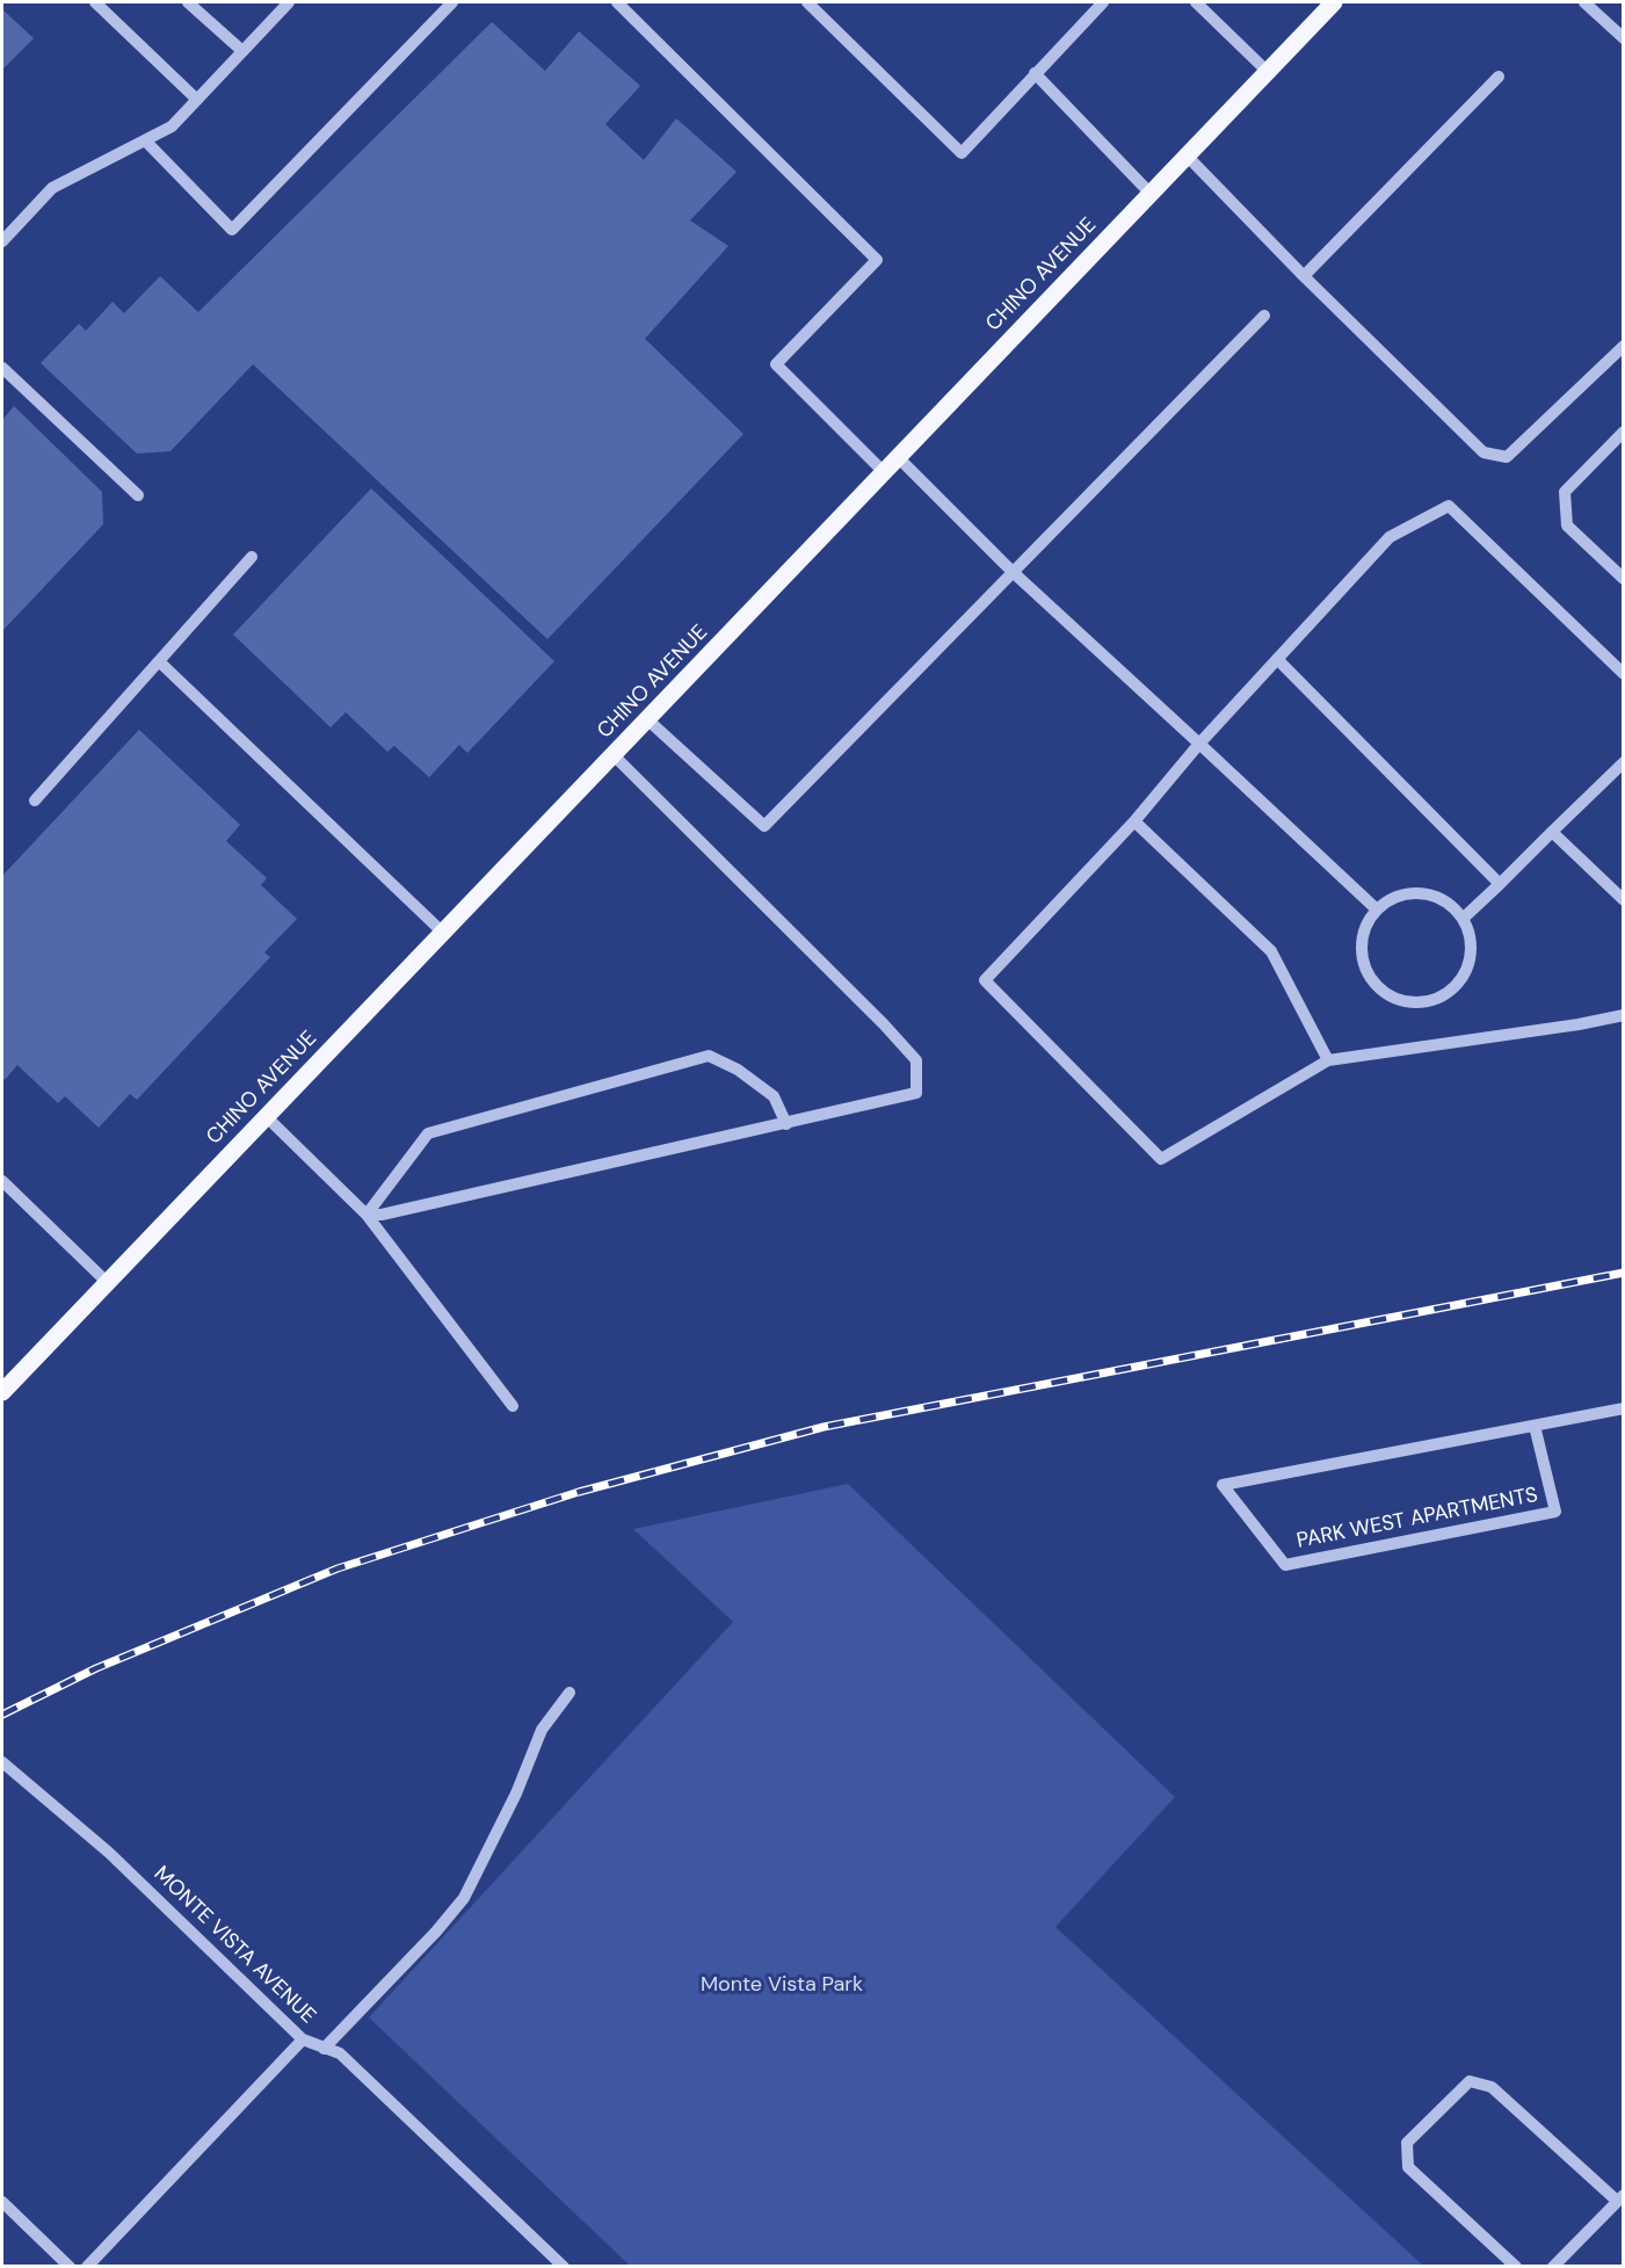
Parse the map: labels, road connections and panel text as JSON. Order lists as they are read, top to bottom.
{
  "streets": {
    "main road": ["CHINO AVENUE"],
    "street": ["PARK WEST APARTMENTS", "MONTE VISTA AVENUE"]
  },
  "parks": ["Monte Vista Park"]
}
